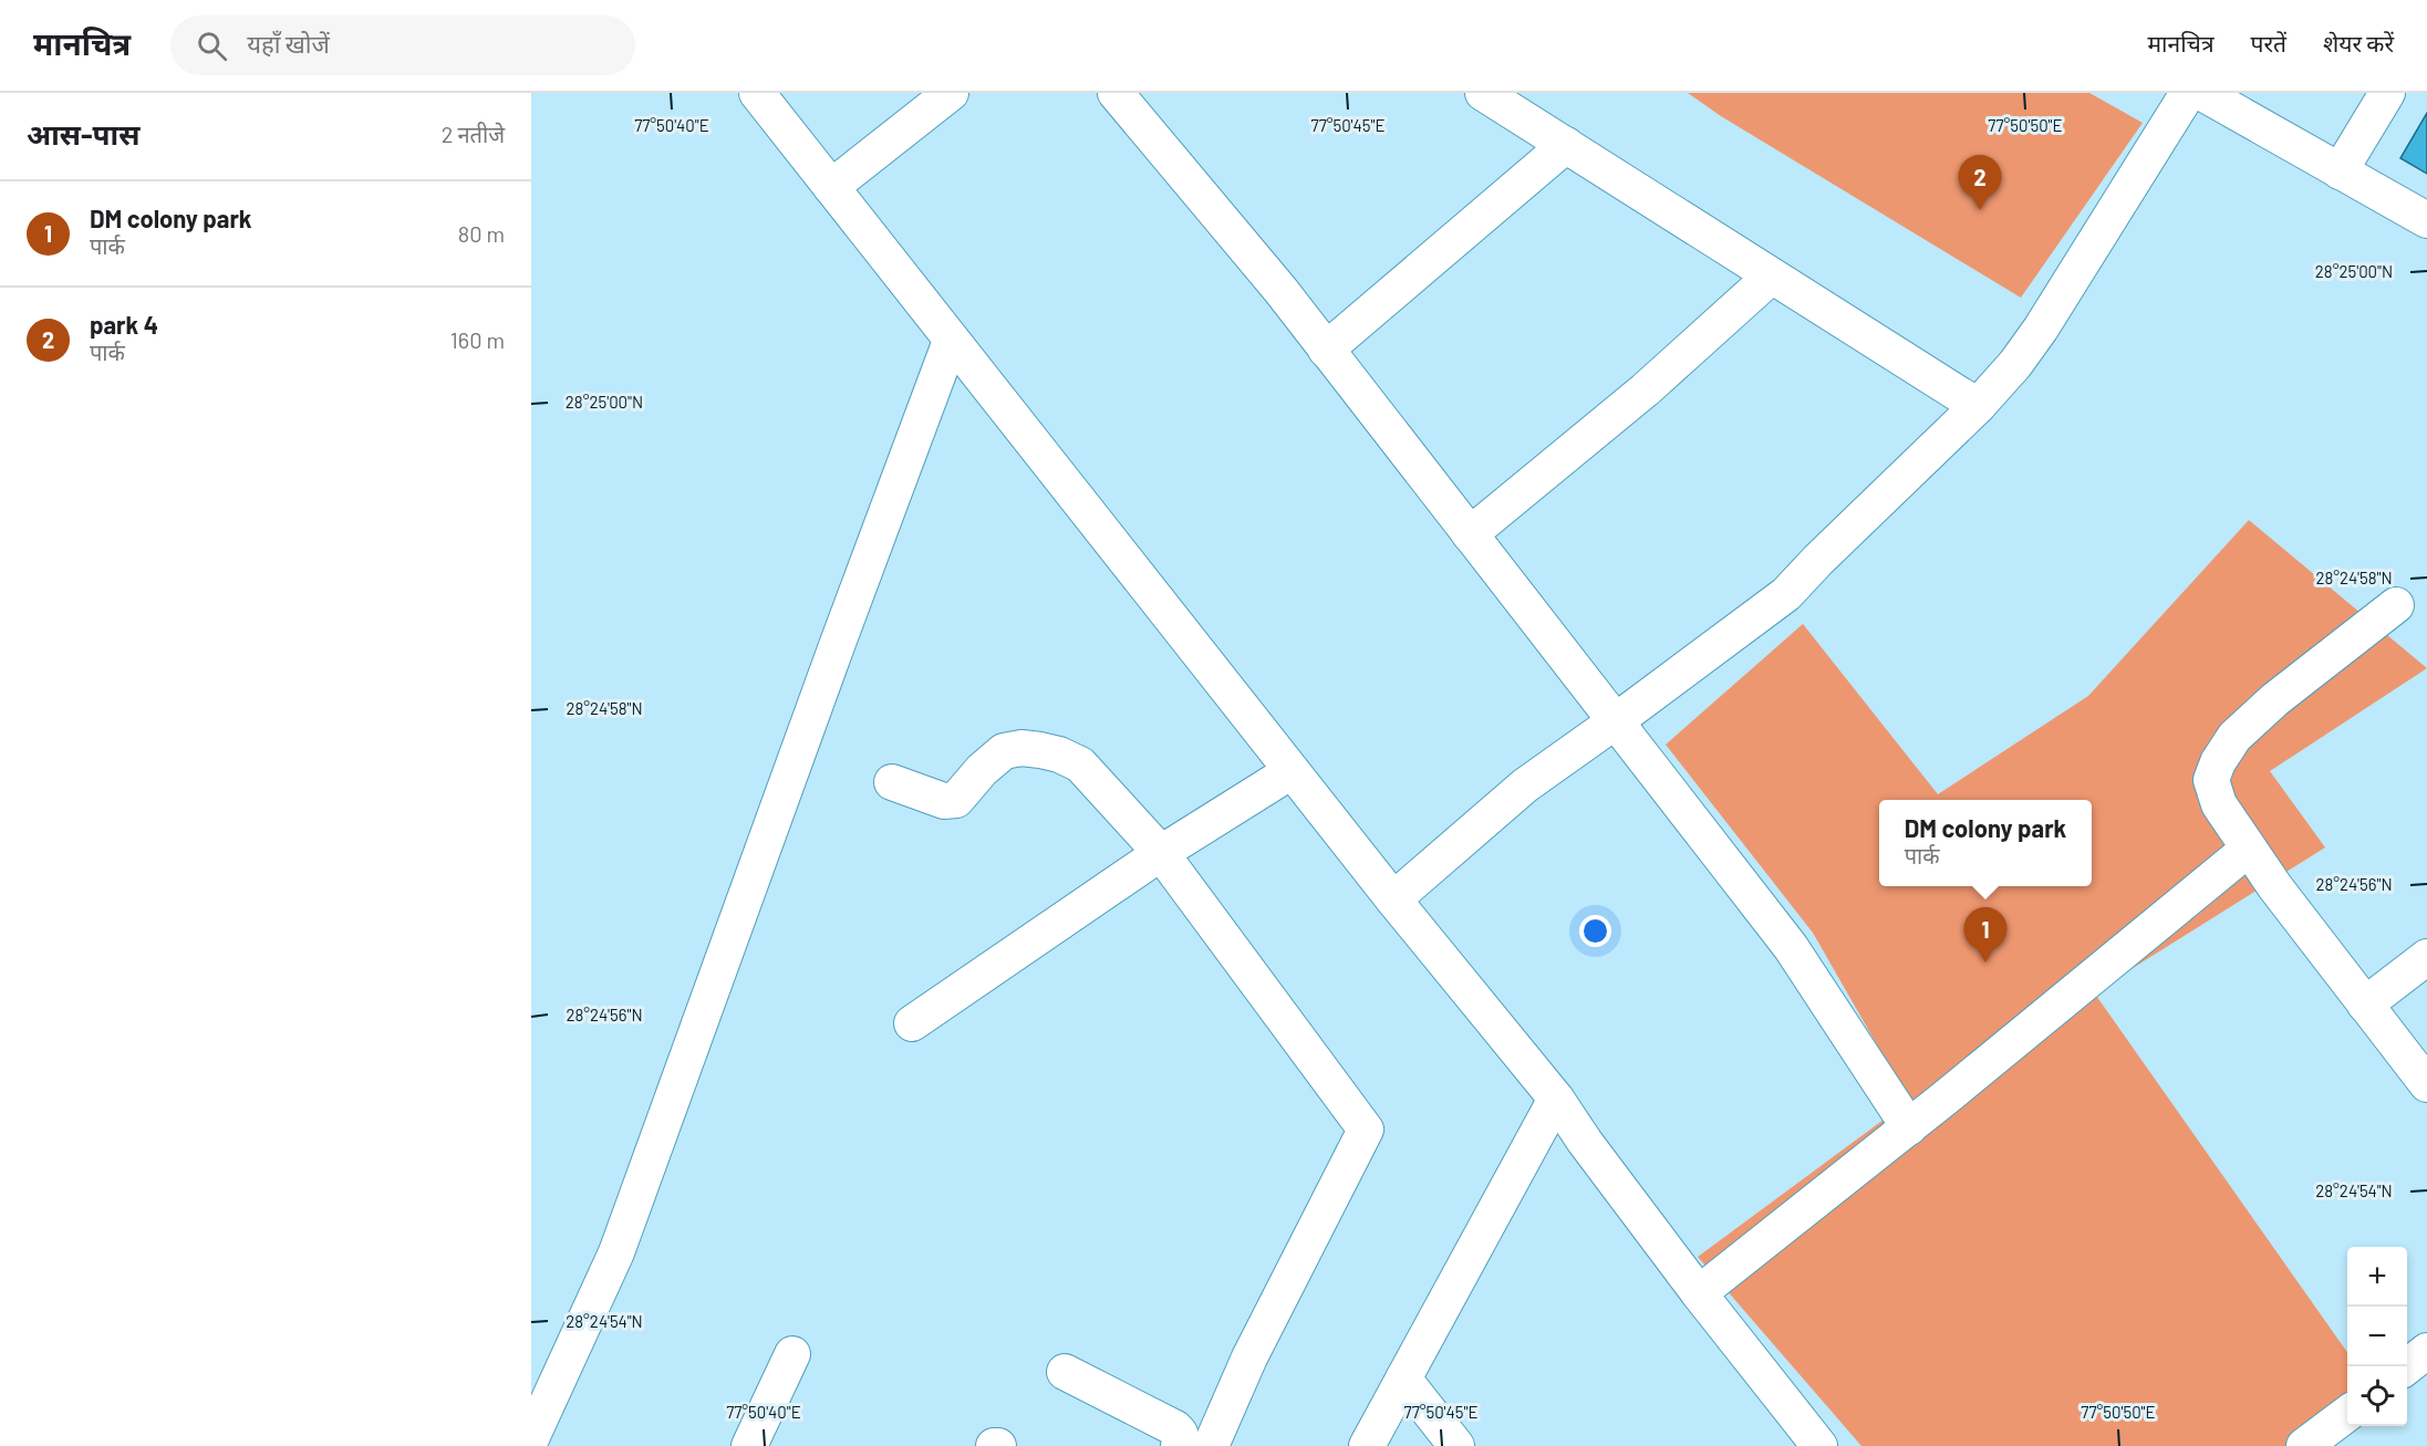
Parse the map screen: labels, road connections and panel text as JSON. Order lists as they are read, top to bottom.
{
  "page": {
    "header": "मानचित्र",
    "search": "यहाँ खोजें",
    "nav": ["मानचित्र", "परतें", "शेयर करें"],
    "heading": ["आस-पास", "2 नतीजे"],
    "pins": ["2", "1"],
    "list": [
      {
        "mark": "1",
        "name": "DM colony park",
        "note": "पार्क",
        "value": "80 m"
      },
      {
        "mark": "2",
        "name": "park 4",
        "note": "पार्क",
        "value": "160 m"
      }
    ],
    "popup": ["DM colony park", "पार्क"],
    "map_buttons": ["+", "−"]
  },
  "coordinates": [
    "77°50'40\"E",
    "77°50'45\"E",
    "77°50'50\"E",
    "28°25'00\"N",
    "28°24'58\"N",
    "28°24'56\"N",
    "28°24'54\"N"
  ]
}
